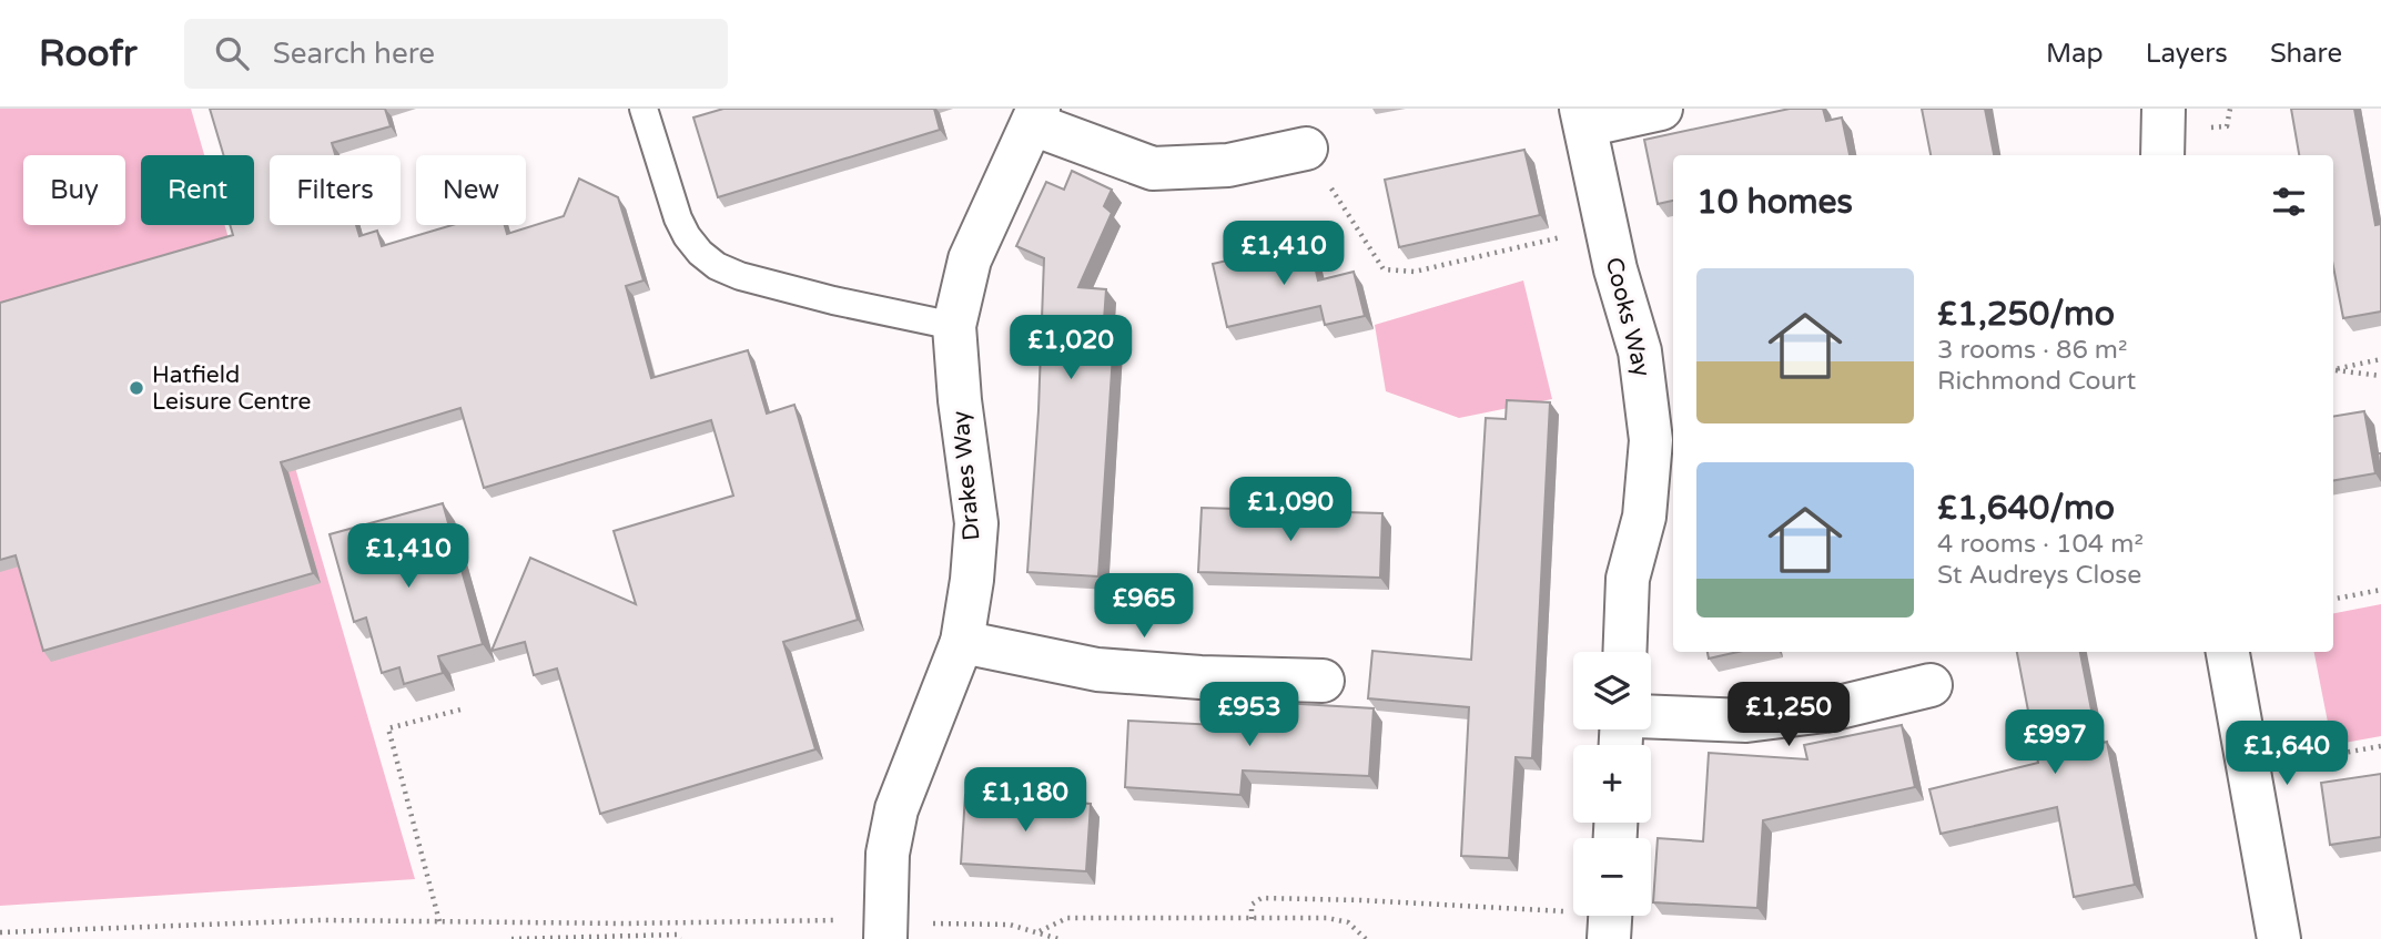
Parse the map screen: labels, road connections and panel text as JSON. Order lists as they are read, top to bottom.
{
  "streets": {
    "street": ["Cooks Way", "Drakes Way"]
  },
  "places": ["Hatfield Leisure Centre"],
  "page": {
    "header": "Roofr",
    "search": "Search here",
    "nav": ["Map", "Layers", "Share"],
    "chip": [
      "Buy",
      "Rent",
      "Filters",
      "New"
    ],
    "heading": "10 homes",
    "price": [
      "£1,410",
      "£1,020",
      "£1,090",
      "£1,410",
      "£965",
      "£953",
      "£1,250",
      "£997",
      "£1,640",
      "£1,180"
    ],
    "list": [
      {
        "name": "£1,250/mo",
        "note": "3 rooms · 86 m² · Richmond Court"
      },
      {
        "name": "£1,640/mo",
        "note": "4 rooms · 104 m² · St Audreys Close"
      }
    ],
    "map_buttons": ["+", "−"]
  }
}
